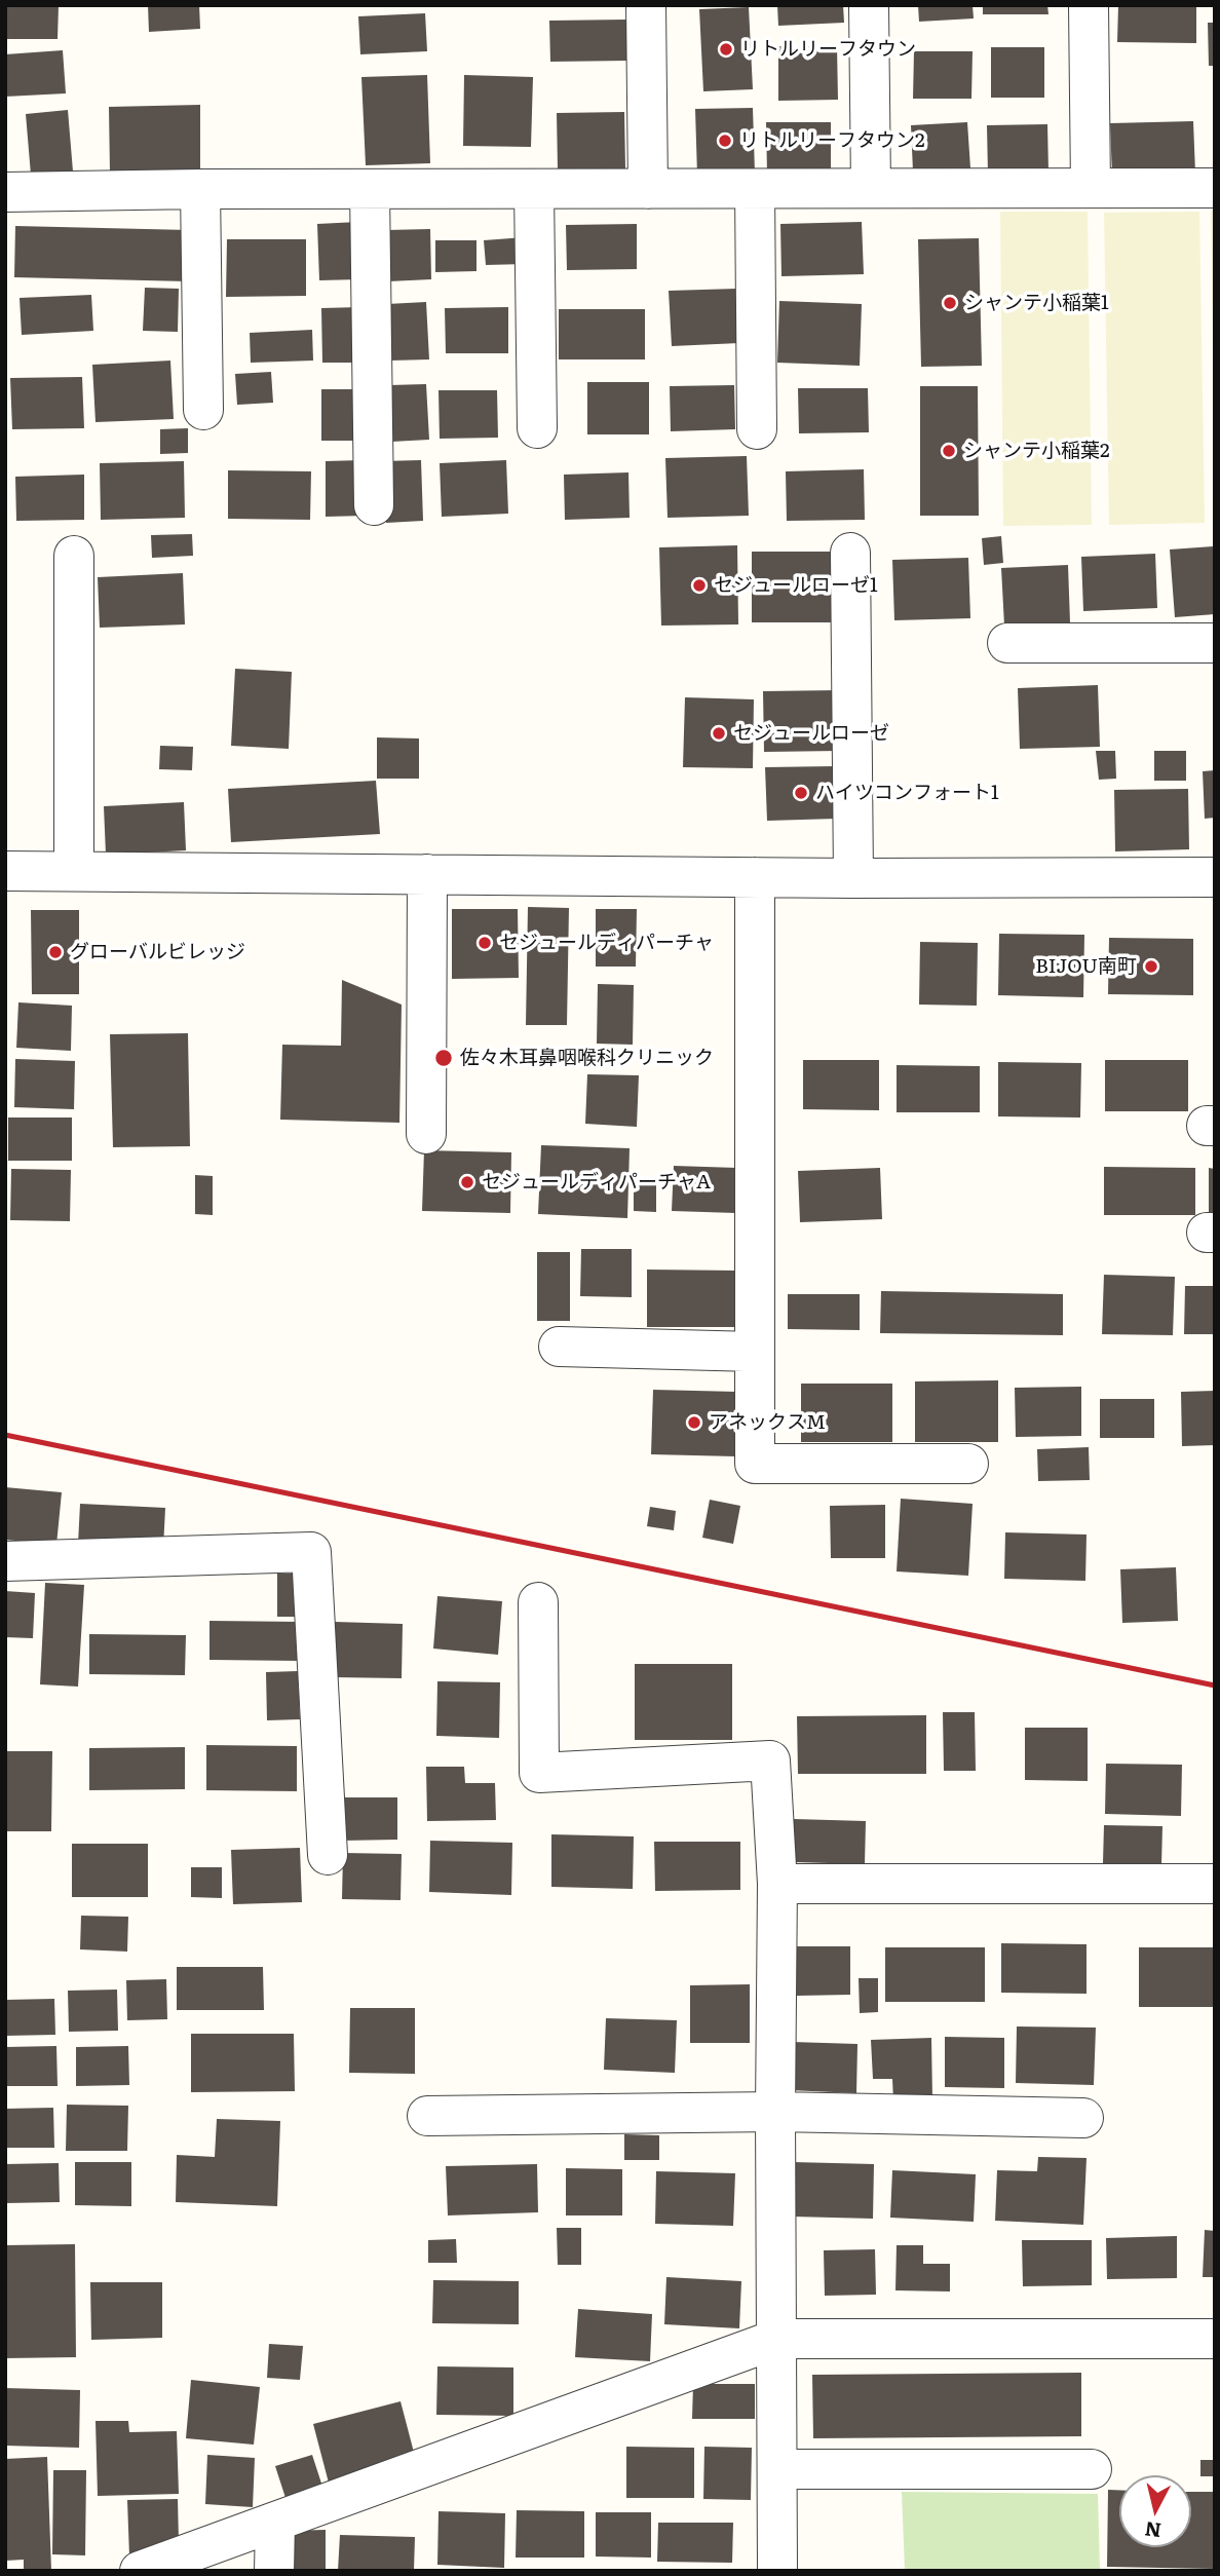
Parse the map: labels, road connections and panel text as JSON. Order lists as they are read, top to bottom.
{
  "places": [
    "リトルリーフタウン",
    "リトルリーフタウン2",
    "シャンテ小稲葉1",
    "シャンテ小稲葉2",
    "セジュールローゼ1",
    "セジュールローゼ",
    "ハイツコンフォート1",
    "セジュールディパーチャ",
    "グローバルビレッジ",
    "BIJOU南町",
    "佐々木耳鼻咽喉科クリニック",
    "セジュールディパーチャA",
    "アネックスM"
  ],
  "north": "bottom"
}
